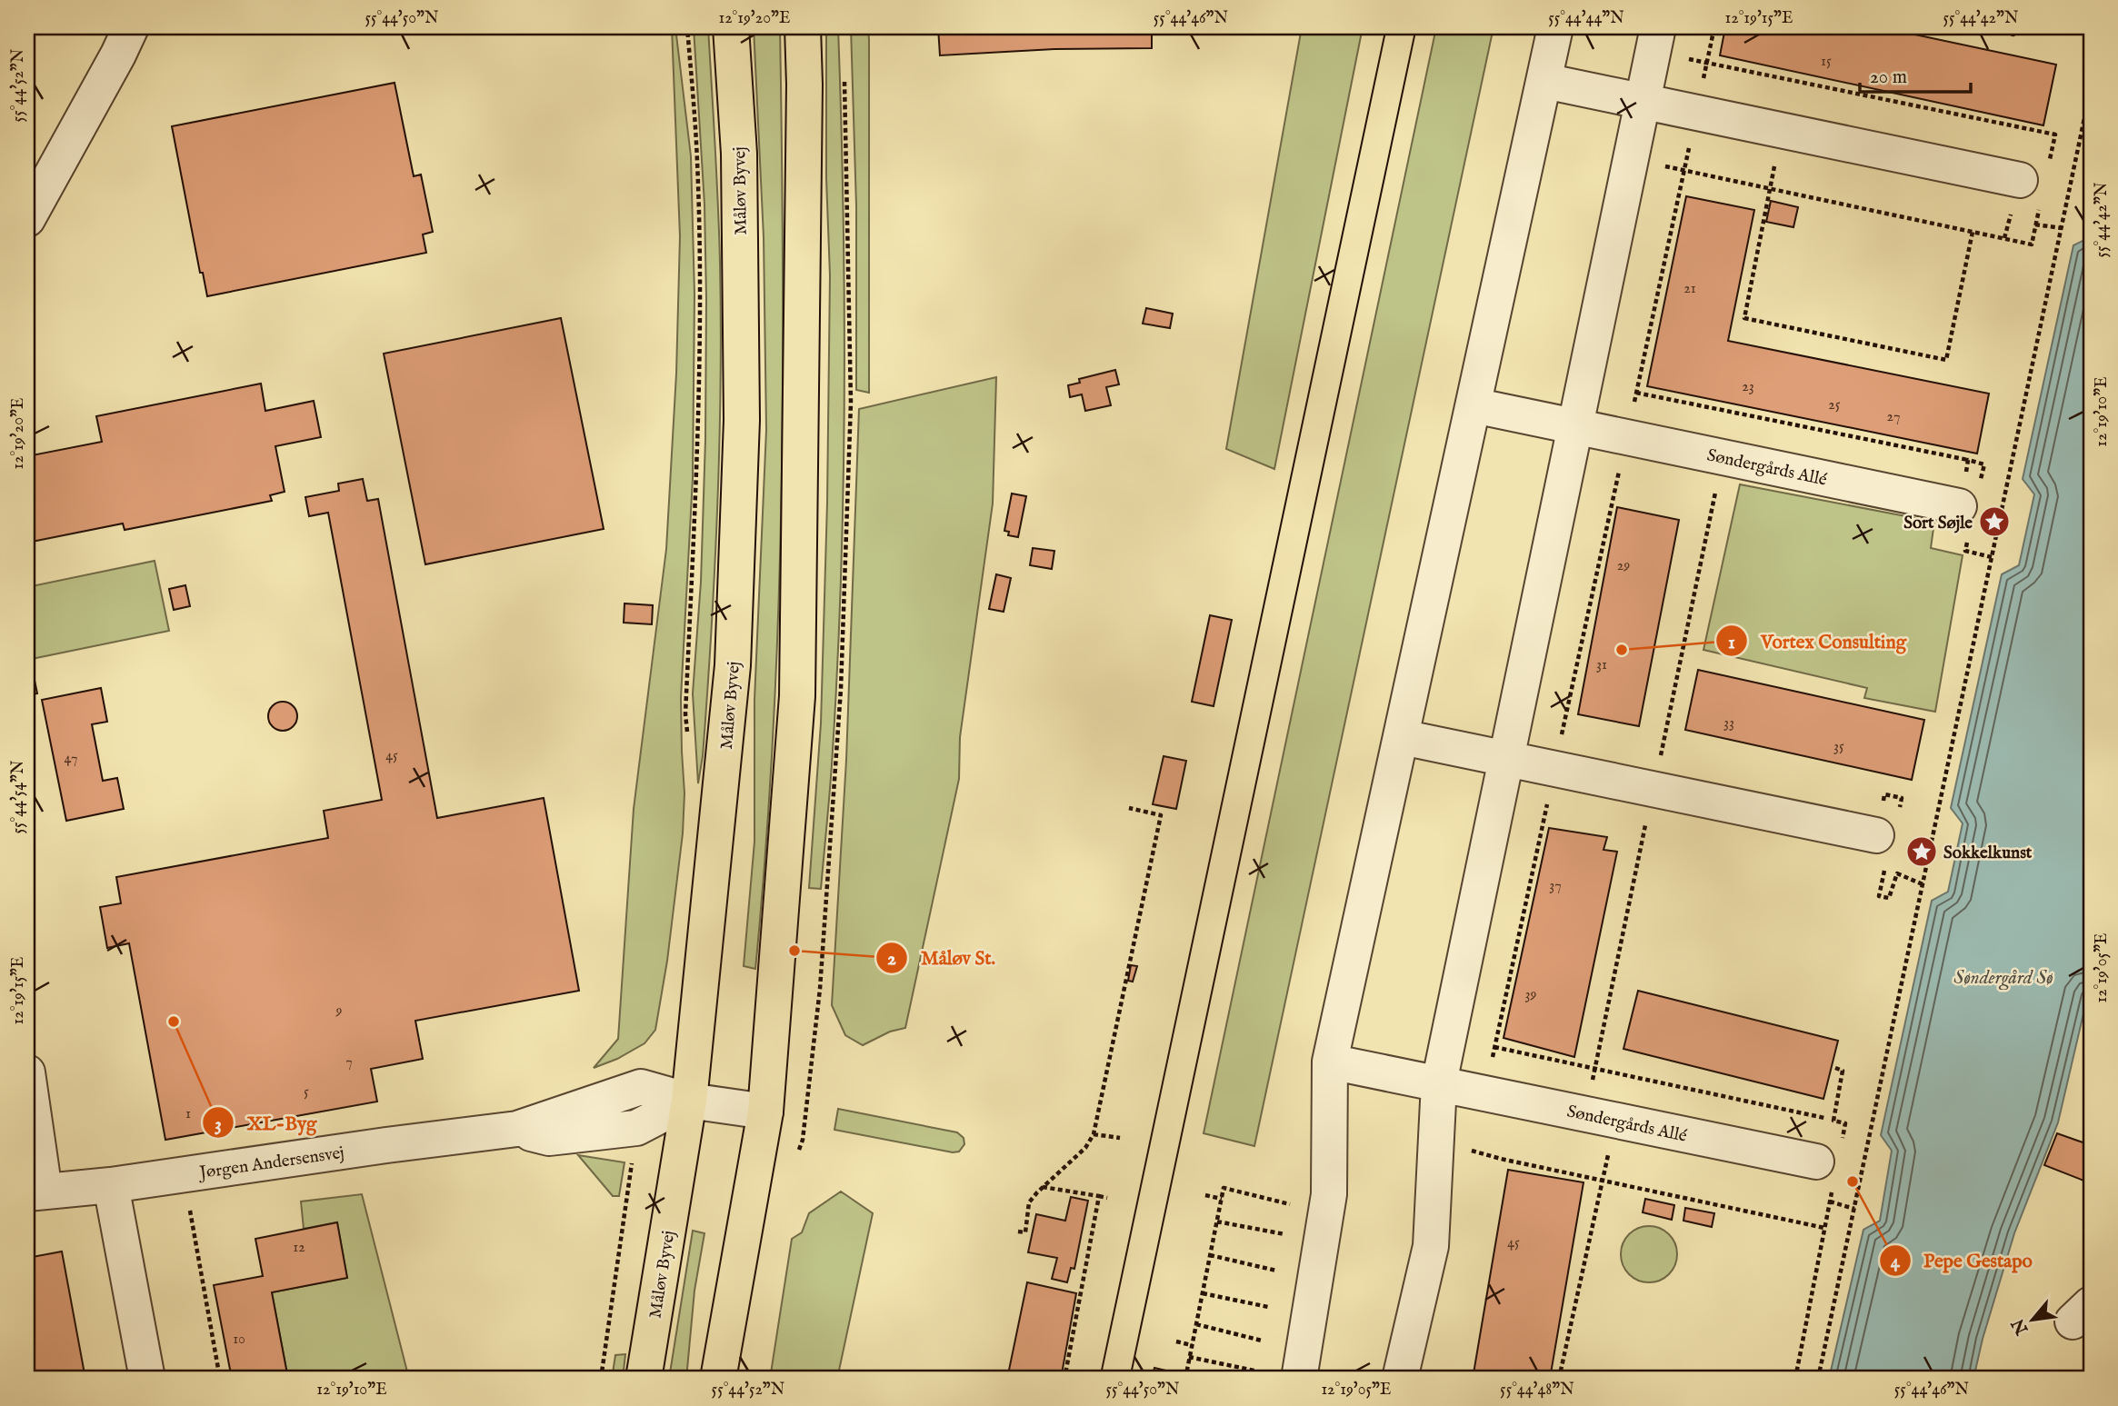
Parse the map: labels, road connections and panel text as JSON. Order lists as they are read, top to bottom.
{
  "streets": {
    "main road": ["Måløv Byvej"],
    "street": ["Søndergårds Allé", "Jørgen Andersensvej"]
  },
  "crossings": [
    ["Måløv Byvej", "Jørgen Andersensvej"]
  ],
  "water": ["Søndergård Sø"],
  "places": {
    "place": ["Sort Søjle", "Sokkelkunst"],
    "other": [
      "Vortex Consulting",
      "Måløv St.",
      "XL-Byg",
      "Pepe Gestapo"
    ]
  },
  "house_numbers": [
    "15",
    "21",
    "23",
    "25",
    "27",
    "29",
    "31",
    "33",
    "35",
    "45",
    "47",
    "37",
    "39",
    "9",
    "7",
    "5",
    "1",
    "45",
    "12",
    "10"
  ],
  "scale_bar": "20 m",
  "north": "bottom left",
  "coordinates": [
    "55°44'50\"N",
    "12°19'20\"E",
    "55°44'46\"N",
    "55°44'44\"N",
    "12°19'15\"E",
    "55°44'42\"N",
    "55°44'52\"N",
    "12°19'10\"E",
    "55°44'54\"N",
    "12°19'05\"E",
    "55°44'48\"N"
  ]
}
